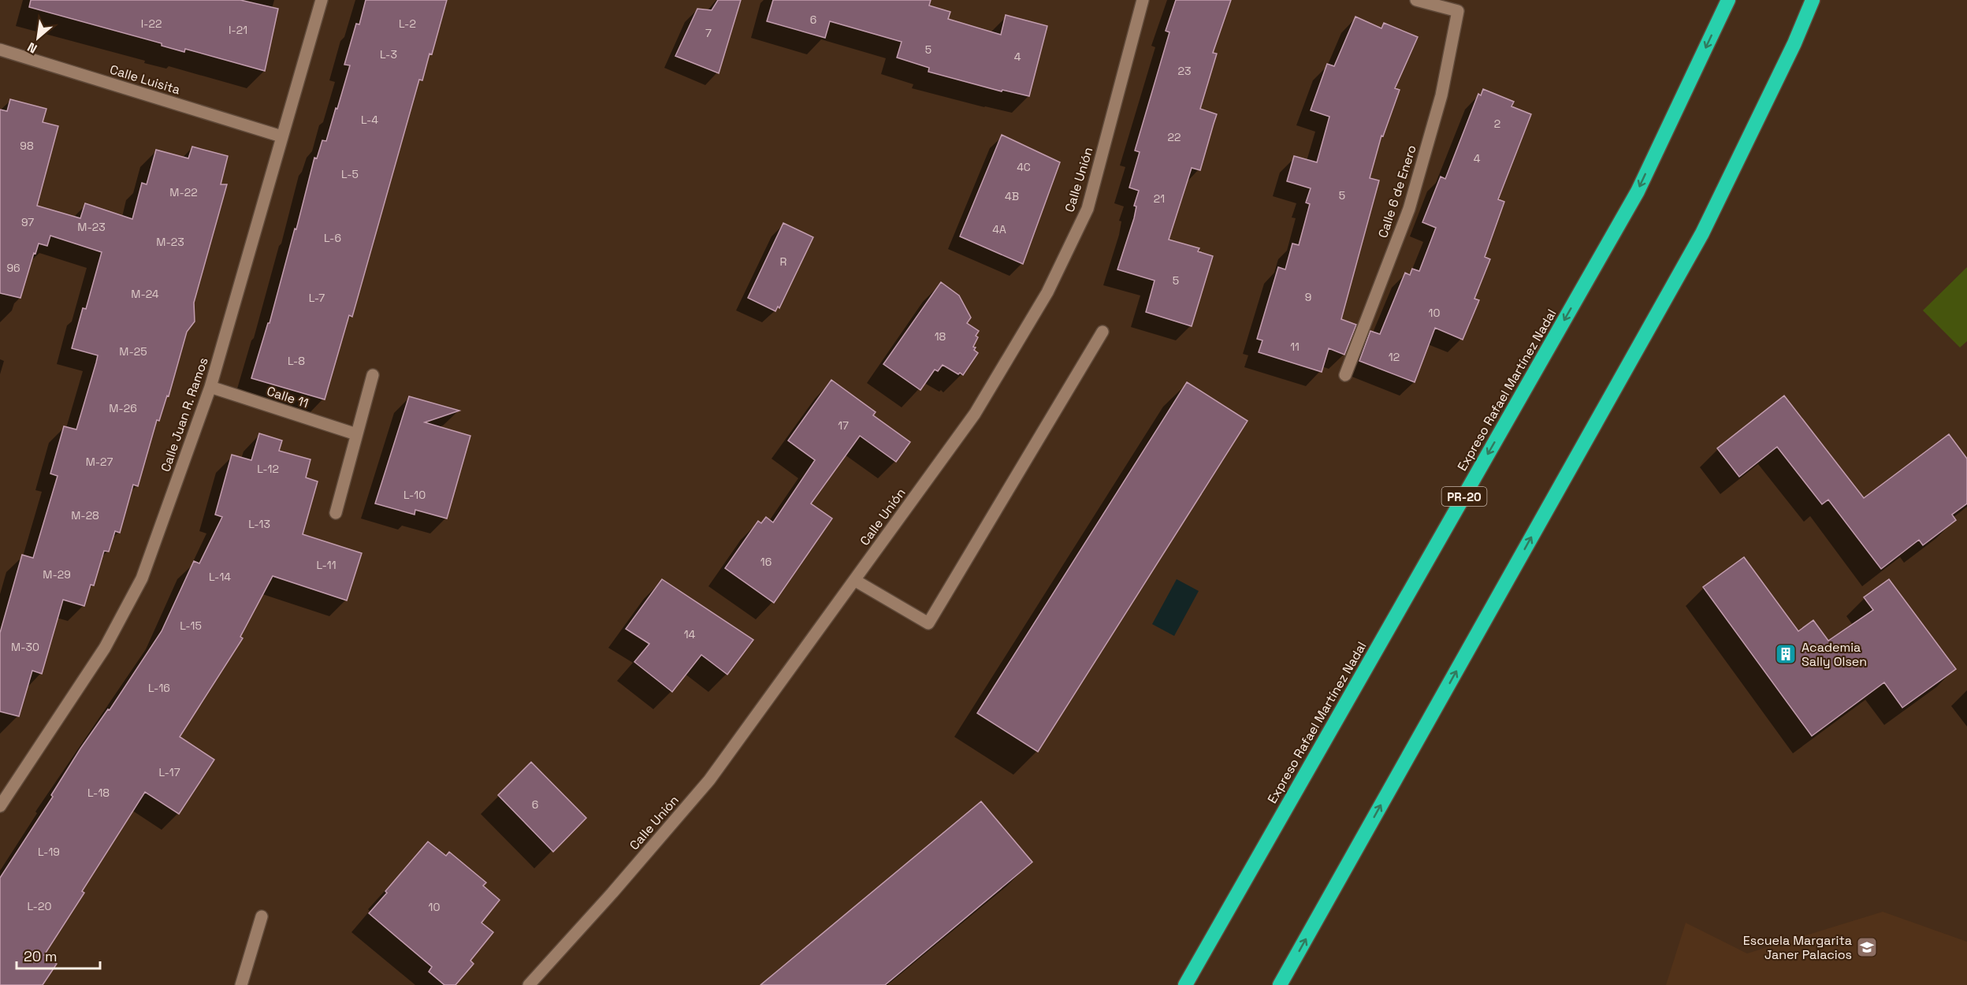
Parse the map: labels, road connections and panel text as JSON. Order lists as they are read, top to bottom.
{
  "streets": {
    "highway": ["Expreso Rafael Martínez Nadal", "PR-20"],
    "street": [
      "Calle Luisita",
      "Calle Unión",
      "Calle 6 de Enero",
      "Calle 11",
      "Calle Juan R. Ramos"
    ]
  },
  "crossings": [
    ["Calle Luisita", "Calle Juan R. Ramos"],
    ["Calle 11", "Calle Juan R. Ramos"]
  ],
  "places": {
    "building": ["Academia Sally Olsen"],
    "school or university": ["Escuela Margarita Janer Palacios"]
  },
  "house_numbers": [
    "6",
    "I-22",
    "L-2",
    "I-21",
    "7",
    "5",
    "L-3",
    "4",
    "23",
    "L-4",
    "2",
    "22",
    "98",
    "4",
    "4C",
    "L-5",
    "M-22",
    "5",
    "4B",
    "21",
    "97",
    "M-23",
    "4A",
    "L-6",
    "M-23",
    "R",
    "96",
    "5",
    "M-24",
    "9",
    "L-7",
    "10",
    "18",
    "11",
    "M-25",
    "12",
    "L-8",
    "M-26",
    "17",
    "M-27",
    "L-12",
    "L-10",
    "M-28",
    "L-13",
    "16",
    "L-11",
    "M-29",
    "L-14",
    "L-15",
    "14",
    "M-30",
    "L-16",
    "L-17",
    "L-18",
    "6",
    "L-19",
    "L-20",
    "10"
  ],
  "scale_bar": "20 m",
  "north": "bottom left"
}
